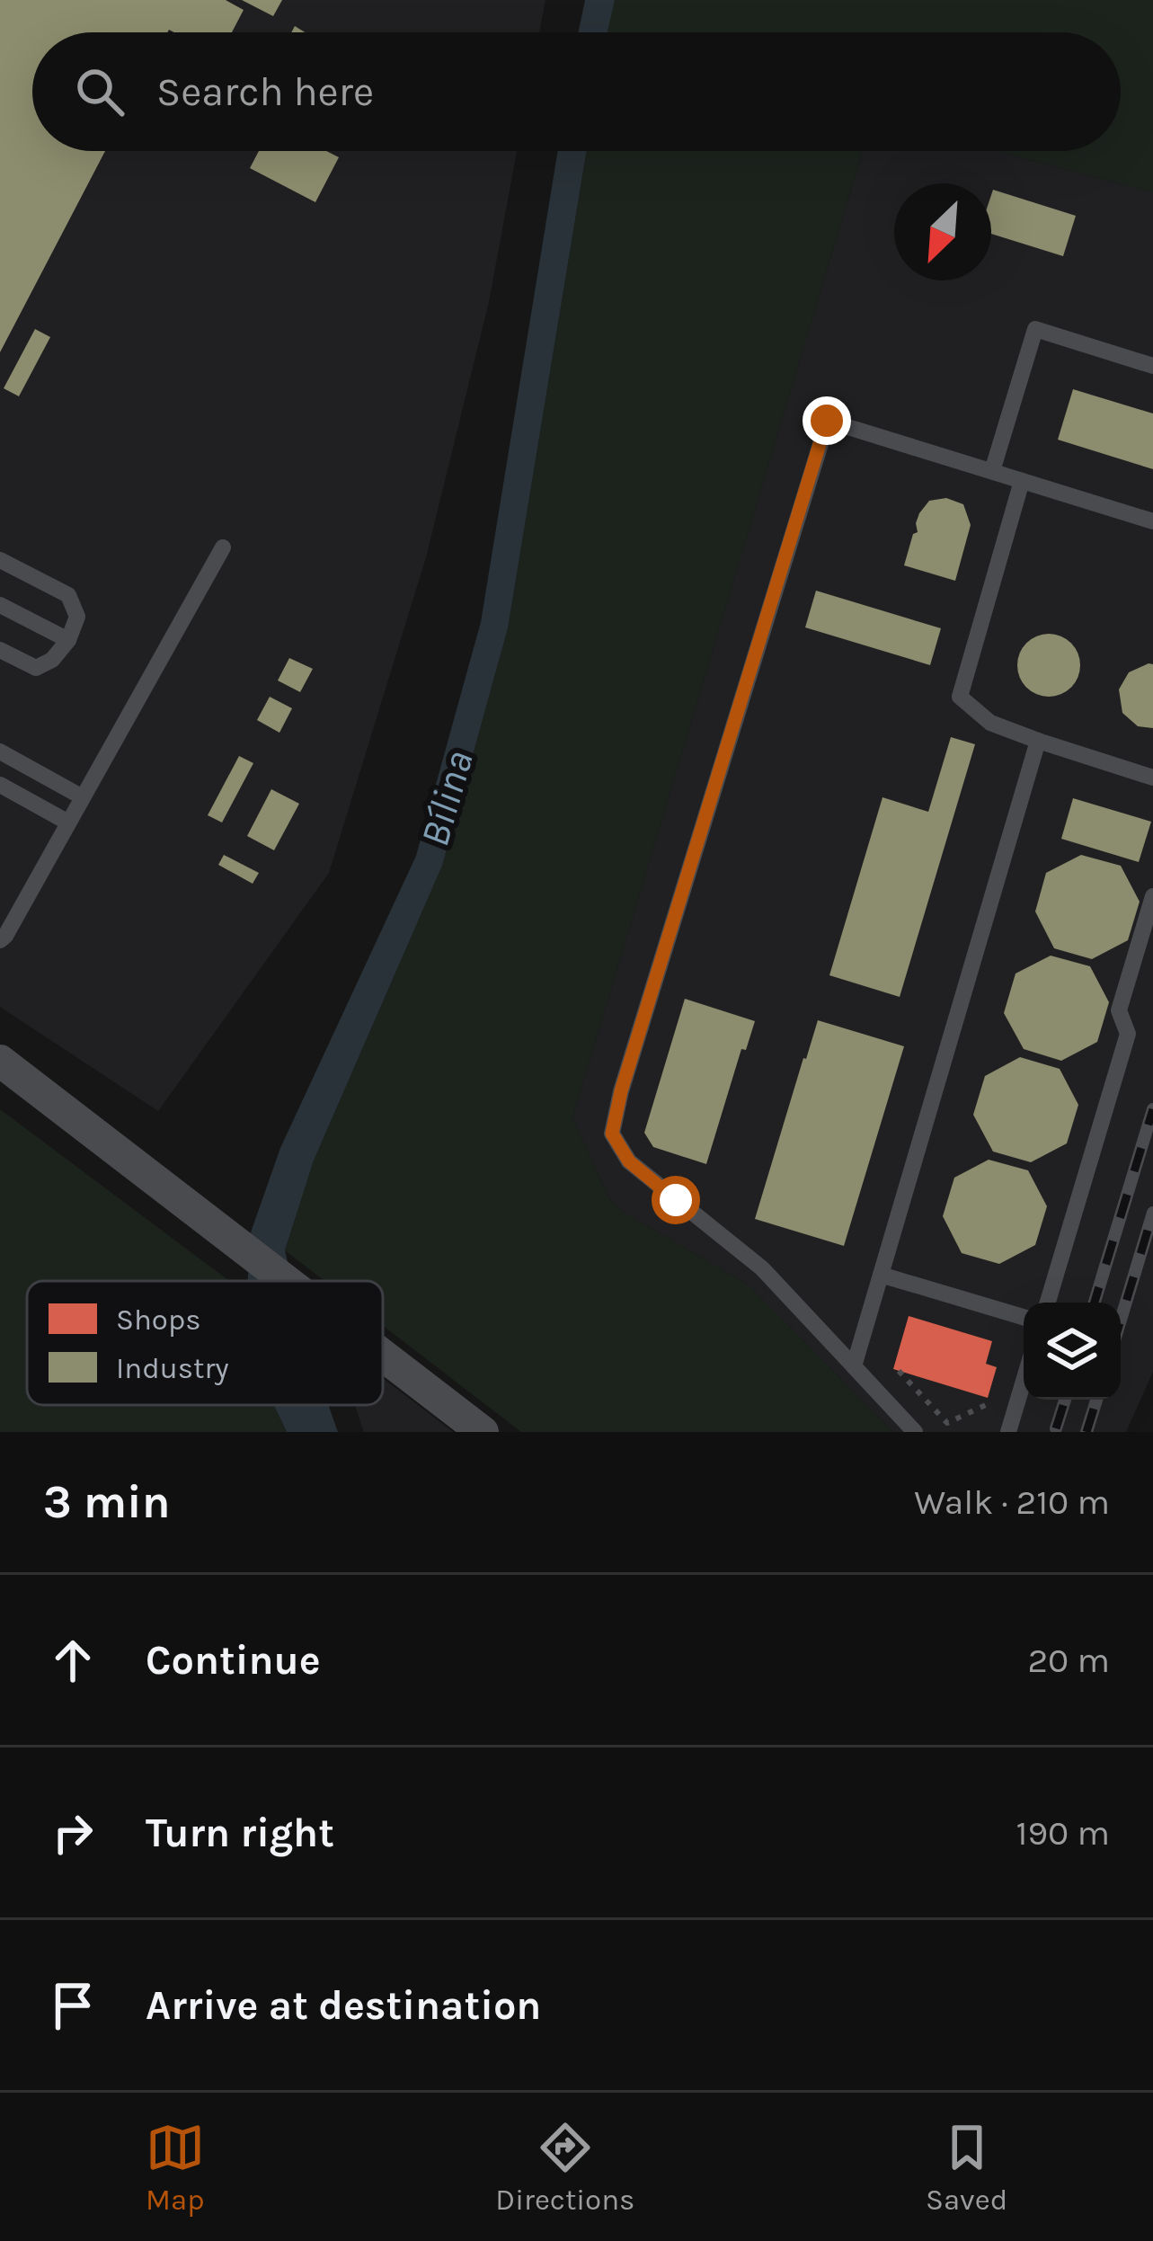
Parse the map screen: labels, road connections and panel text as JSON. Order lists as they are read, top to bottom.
{
  "water": ["Bílina"],
  "legend": ["Shops", "Industry"],
  "north": "bottom left",
  "page": {
    "search": "Search here",
    "heading": ["3 min", "Walk · 210 m"],
    "list": [
      ["Continue", "20 m"],
      ["Turn right", "190 m"],
      "Arrive at destination"
    ],
    "nav": ["Map", "Directions", "Saved"]
  }
}
